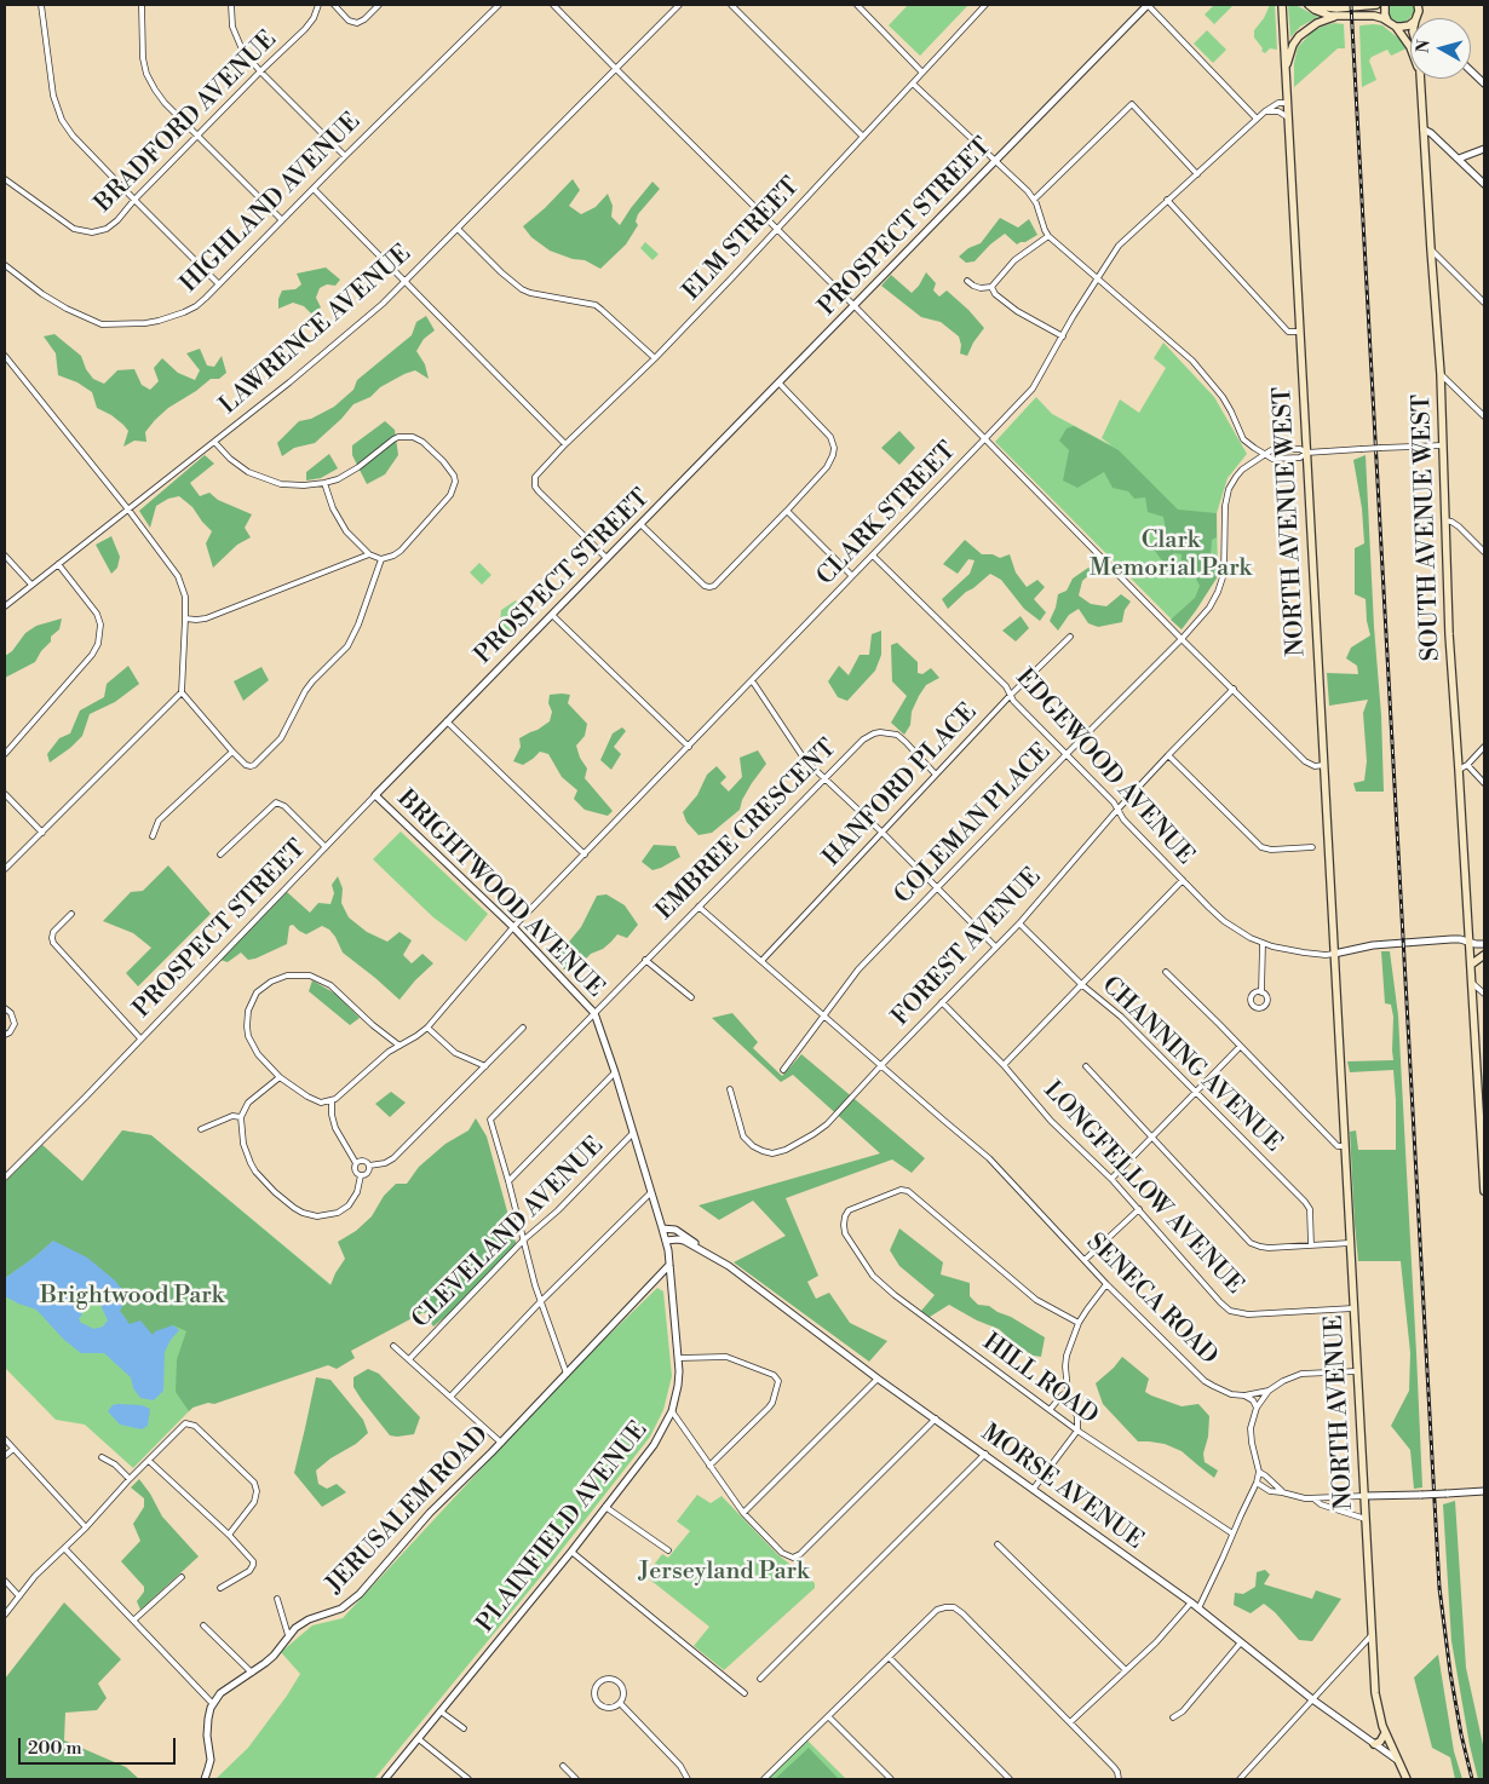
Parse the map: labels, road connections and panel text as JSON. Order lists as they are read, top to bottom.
{
  "streets": {
    "main road": ["NORTH AVENUE WEST", "SOUTH AVENUE WEST", "NORTH AVENUE"],
    "street": [
      "BRADFORD AVENUE",
      "HIGHLAND AVENUE",
      "PROSPECT STREET",
      "ELM STREET",
      "LAWRENCE AVENUE",
      "CLARK STREET",
      "EDGEWOOD AVENUE",
      "HANFORD PLACE",
      "COLEMAN PLACE",
      "EMBREE CRESCENT",
      "BRIGHTWOOD AVENUE",
      "FOREST AVENUE",
      "CHANNING AVENUE",
      "LONGFELLOW AVENUE",
      "CLEVELAND AVENUE",
      "SENECA ROAD",
      "HILL ROAD",
      "MORSE AVENUE",
      "JERUSALEM ROAD",
      "PLAINFIELD AVENUE"
    ]
  },
  "crossings": [
    ["PROSPECT STREET", "ELM STREET"],
    ["PROSPECT STREET", "BRIGHTWOOD AVENUE"],
    ["CLARK STREET", "NORTH AVENUE WEST"],
    ["CLARK STREET", "EDGEWOOD AVENUE"],
    ["CLARK STREET", "BRIGHTWOOD AVENUE"],
    ["NORTH AVENUE WEST", "EDGEWOOD AVENUE"],
    ["NORTH AVENUE WEST", "NORTH AVENUE"],
    ["EDGEWOOD AVENUE", "HANFORD PLACE"],
    ["EDGEWOOD AVENUE", "COLEMAN PLACE"],
    ["EDGEWOOD AVENUE", "FOREST AVENUE"],
    ["HANFORD PLACE", "EMBREE CRESCENT"],
    ["HANFORD PLACE", "SENECA ROAD"],
    ["COLEMAN PLACE", "SENECA ROAD"],
    ["EMBREE CRESCENT", "BRIGHTWOOD AVENUE"],
    ["EMBREE CRESCENT", "SENECA ROAD"],
    ["BRIGHTWOOD AVENUE", "CLEVELAND AVENUE"],
    ["BRIGHTWOOD AVENUE", "MORSE AVENUE"],
    ["BRIGHTWOOD AVENUE", "PLAINFIELD AVENUE"],
    ["FOREST AVENUE", "CHANNING AVENUE"],
    ["FOREST AVENUE", "LONGFELLOW AVENUE"],
    ["FOREST AVENUE", "SENECA ROAD"],
    ["LONGFELLOW AVENUE", "NORTH AVENUE"],
    ["SENECA ROAD", "NORTH AVENUE"],
    ["NORTH AVENUE", "MORSE AVENUE"],
    ["MORSE AVENUE", "PLAINFIELD AVENUE"],
    ["JERUSALEM ROAD", "PLAINFIELD AVENUE"]
  ],
  "parks": ["Clark Memorial Park", "Brightwood Park", "Jerseyland Park"],
  "scale_bar": "200 m",
  "north": "left"
}
